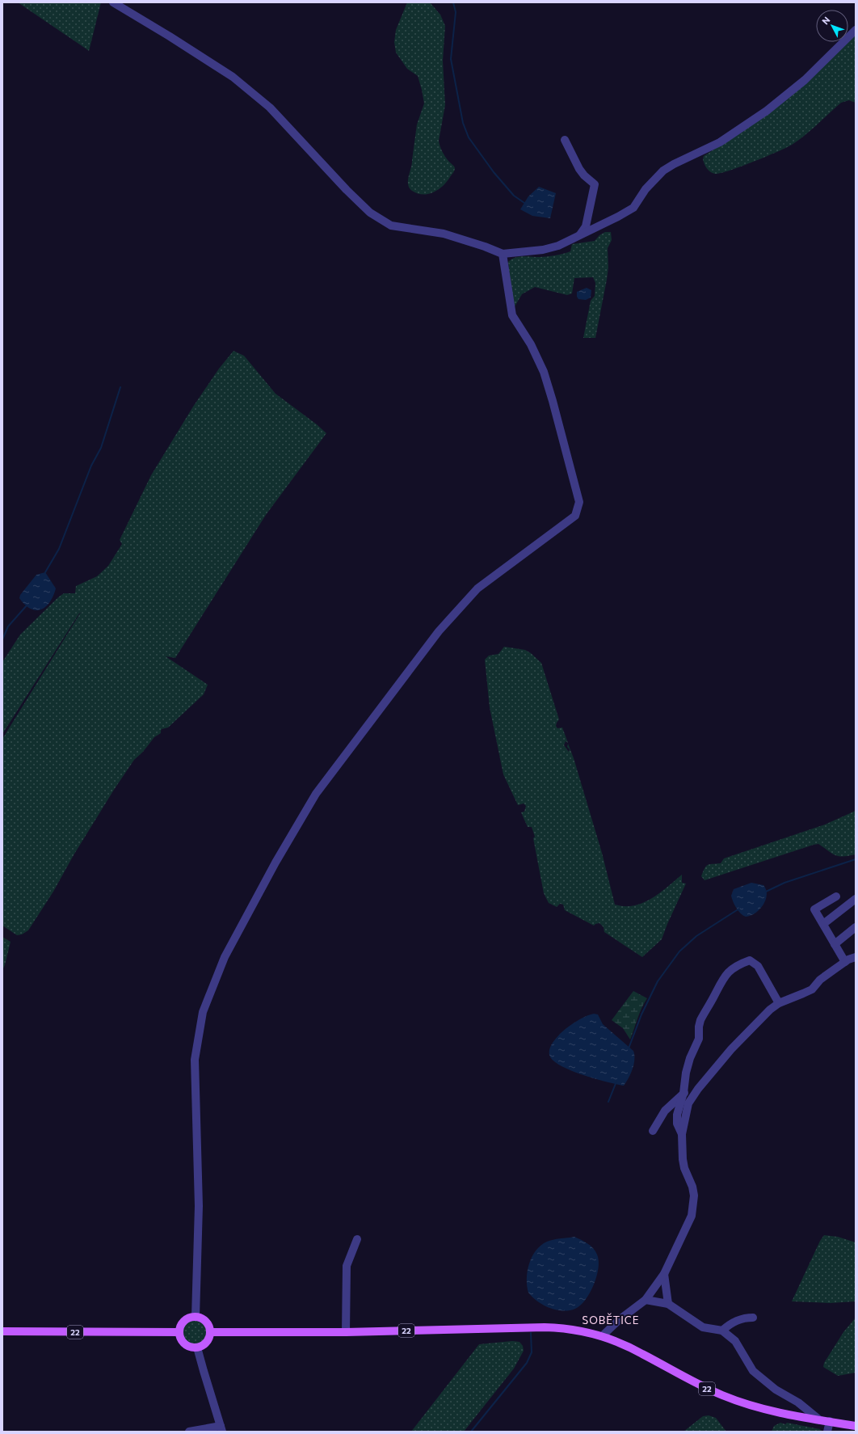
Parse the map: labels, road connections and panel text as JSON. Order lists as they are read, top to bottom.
{
  "streets": {
    "main road": ["22"]
  },
  "districts": ["SOBĚTICE"],
  "north": "top left"
}
